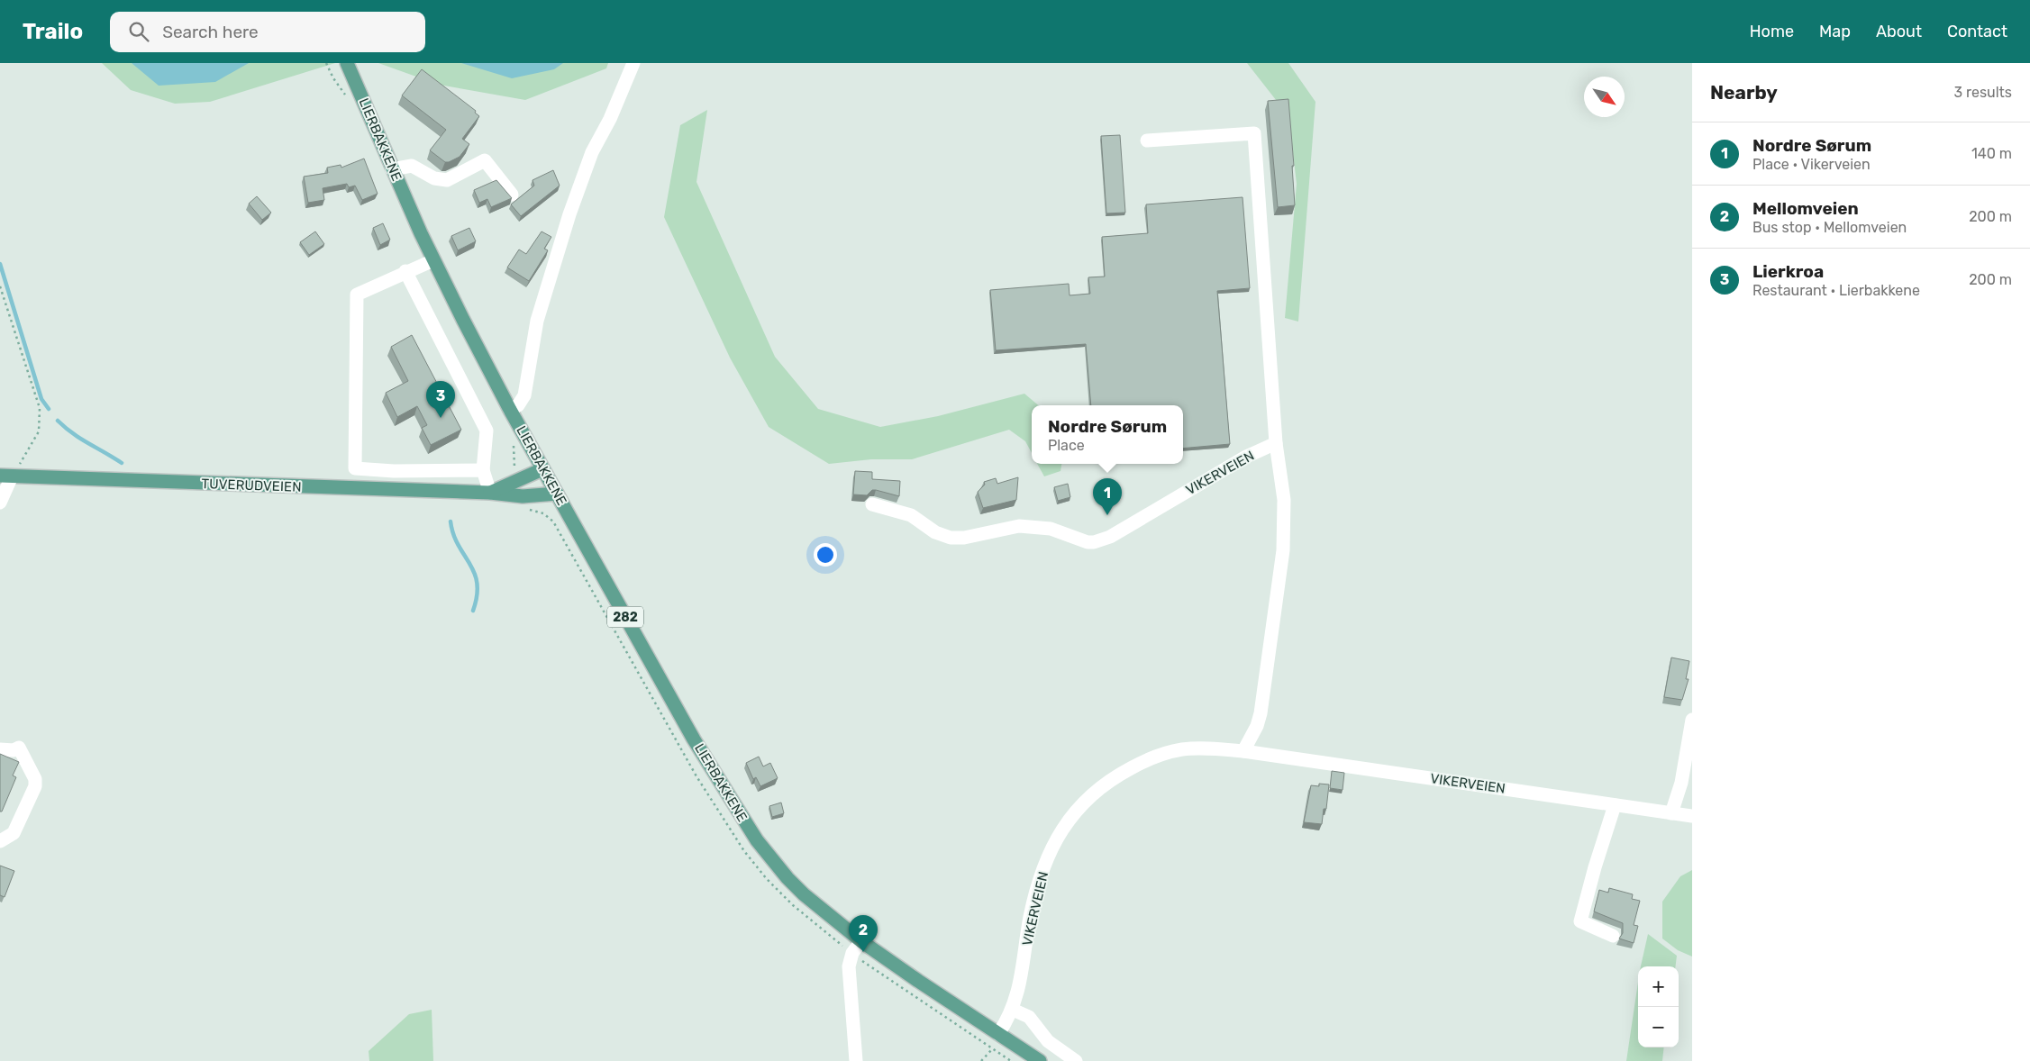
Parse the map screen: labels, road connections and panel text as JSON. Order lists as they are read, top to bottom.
{
  "streets": {
    "main road": ["LIERBAKKENE", "TUVERUDVEIEN", "282"],
    "street": ["VIKERVEIEN"]
  },
  "crossings": [
    ["LIERBAKKENE", "VIKERVEIEN"],
    ["LIERBAKKENE", "TUVERUDVEIEN"]
  ],
  "north": "bottom right",
  "page": {
    "header": "Trailo",
    "search": "Search here",
    "nav": [
      "Home",
      "Map",
      "About",
      "Contact"
    ],
    "heading": ["Nearby", "3 results"],
    "list": [
      {
        "mark": "1",
        "name": "Nordre Sørum",
        "note": "Place · Vikerveien",
        "value": "140 m"
      },
      {
        "mark": "2",
        "name": "Mellomveien",
        "note": "Bus stop · Mellomveien",
        "value": "200 m"
      },
      {
        "mark": "3",
        "name": "Lierkroa",
        "note": "Restaurant · Lierbakkene",
        "value": "200 m"
      }
    ],
    "pins": ["3", "1", "2"],
    "popup": ["Nordre Sørum", "Place"],
    "map_buttons": ["+", "−"]
  }
}
